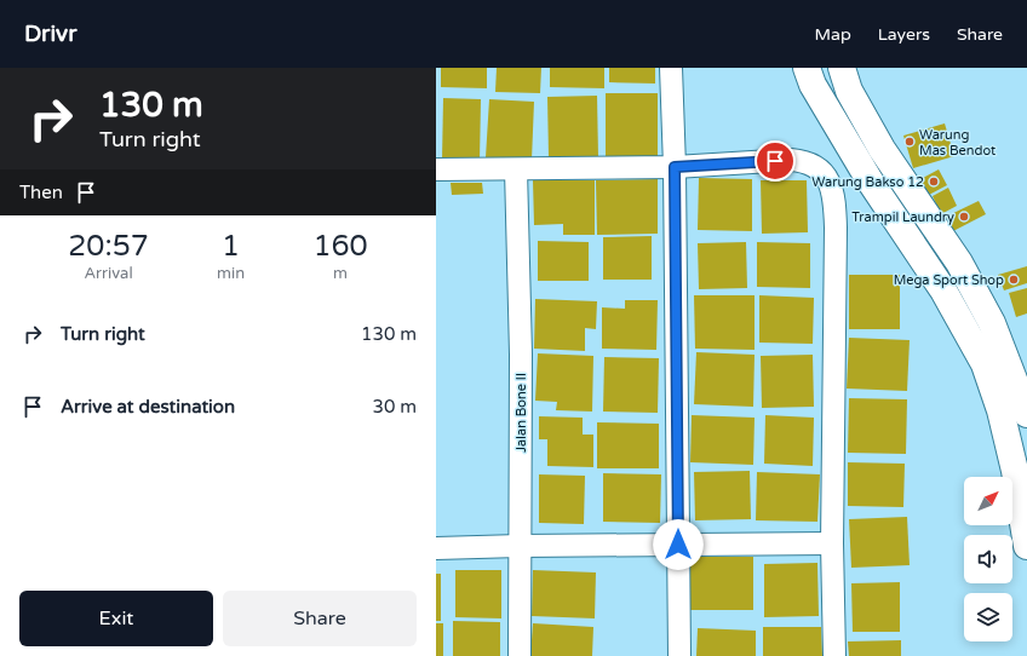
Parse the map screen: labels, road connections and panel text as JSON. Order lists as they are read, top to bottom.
{
  "streets": {
    "street": ["Jalan Bone II"]
  },
  "places": [
    "Warung Mas Bendot",
    "Warung Bakso 12",
    "Trampil Laundry",
    "Mega Sport Shop"
  ],
  "north": "top right",
  "page": {
    "header": "Drivr",
    "nav": ["Map", "Layers", "Share"],
    "turn": ["130 m", "Turn right"],
    "then": "Then",
    "eta": [
      "20:57",
      "Arrival",
      "1",
      "min",
      "160",
      "m"
    ],
    "list": [
      {
        "name": "Turn right",
        "value": "130 m"
      },
      {
        "name": "Arrive at destination",
        "value": "30 m"
      }
    ],
    "buttons": ["Exit", "Share"]
  }
}
